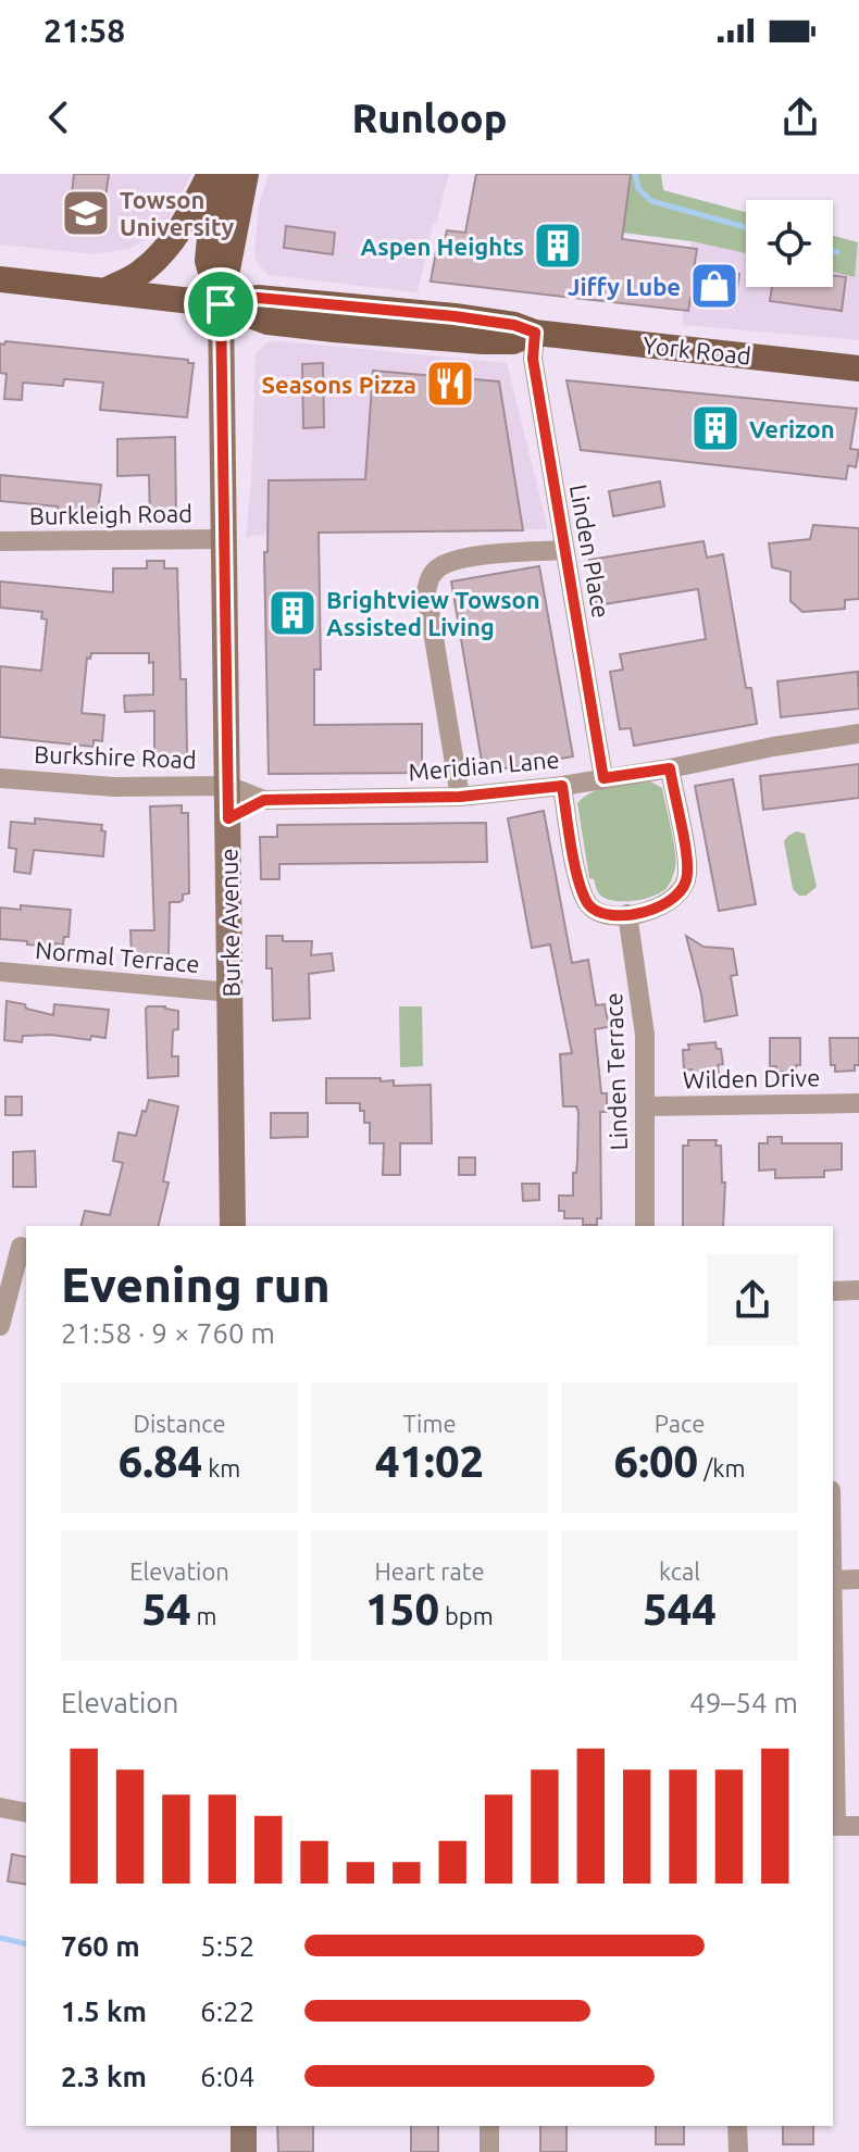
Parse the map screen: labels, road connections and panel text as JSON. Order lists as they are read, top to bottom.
{
  "streets": {
    "main road": ["York Road", "Burke Avenue"],
    "street": [
      "Burkleigh Road",
      "Linden Place",
      "Burkshire Road",
      "Meridian Lane",
      "Normal Terrace",
      "Linden Terrace",
      "Wilden Drive"
    ]
  },
  "crossings": [
    ["York Road", "Linden Place"],
    ["York Road", "Burke Avenue"],
    ["Burkleigh Road", "Burke Avenue"],
    ["Linden Place", "Meridian Lane"],
    ["Burkshire Road", "Meridian Lane"],
    ["Burkshire Road", "Burke Avenue"],
    ["Meridian Lane", "Burke Avenue"],
    ["Burke Avenue", "Normal Terrace"],
    ["Linden Terrace", "Wilden Drive"]
  ],
  "places": {
    "school or university": ["Towson University"],
    "building": ["Aspen Heights", "Verizon", "Brightview Towson Assisted Living"],
    "shop": ["Jiffy Lube"],
    "restaurant": ["Seasons Pizza"]
  },
  "page": {
    "status": "21:58",
    "header": "Runloop",
    "heading": ["Evening run", "21:58 · 9 × 760 m"],
    "stats": [
      ["Distance", "6.84 km"],
      ["Time", "41:02"],
      ["Pace", "6:00 /km"],
      ["Elevation", "54 m"],
      ["Heart rate", "150 bpm"],
      ["kcal", "544"]
    ],
    "chart": ["Elevation", "49–54 m"],
    "list": [
      {
        "name": "760 m",
        "note": "5:52"
      },
      {
        "name": "1.5 km",
        "note": "6:22"
      },
      {
        "name": "2.3 km",
        "note": "6:04"
      }
    ]
  }
}
